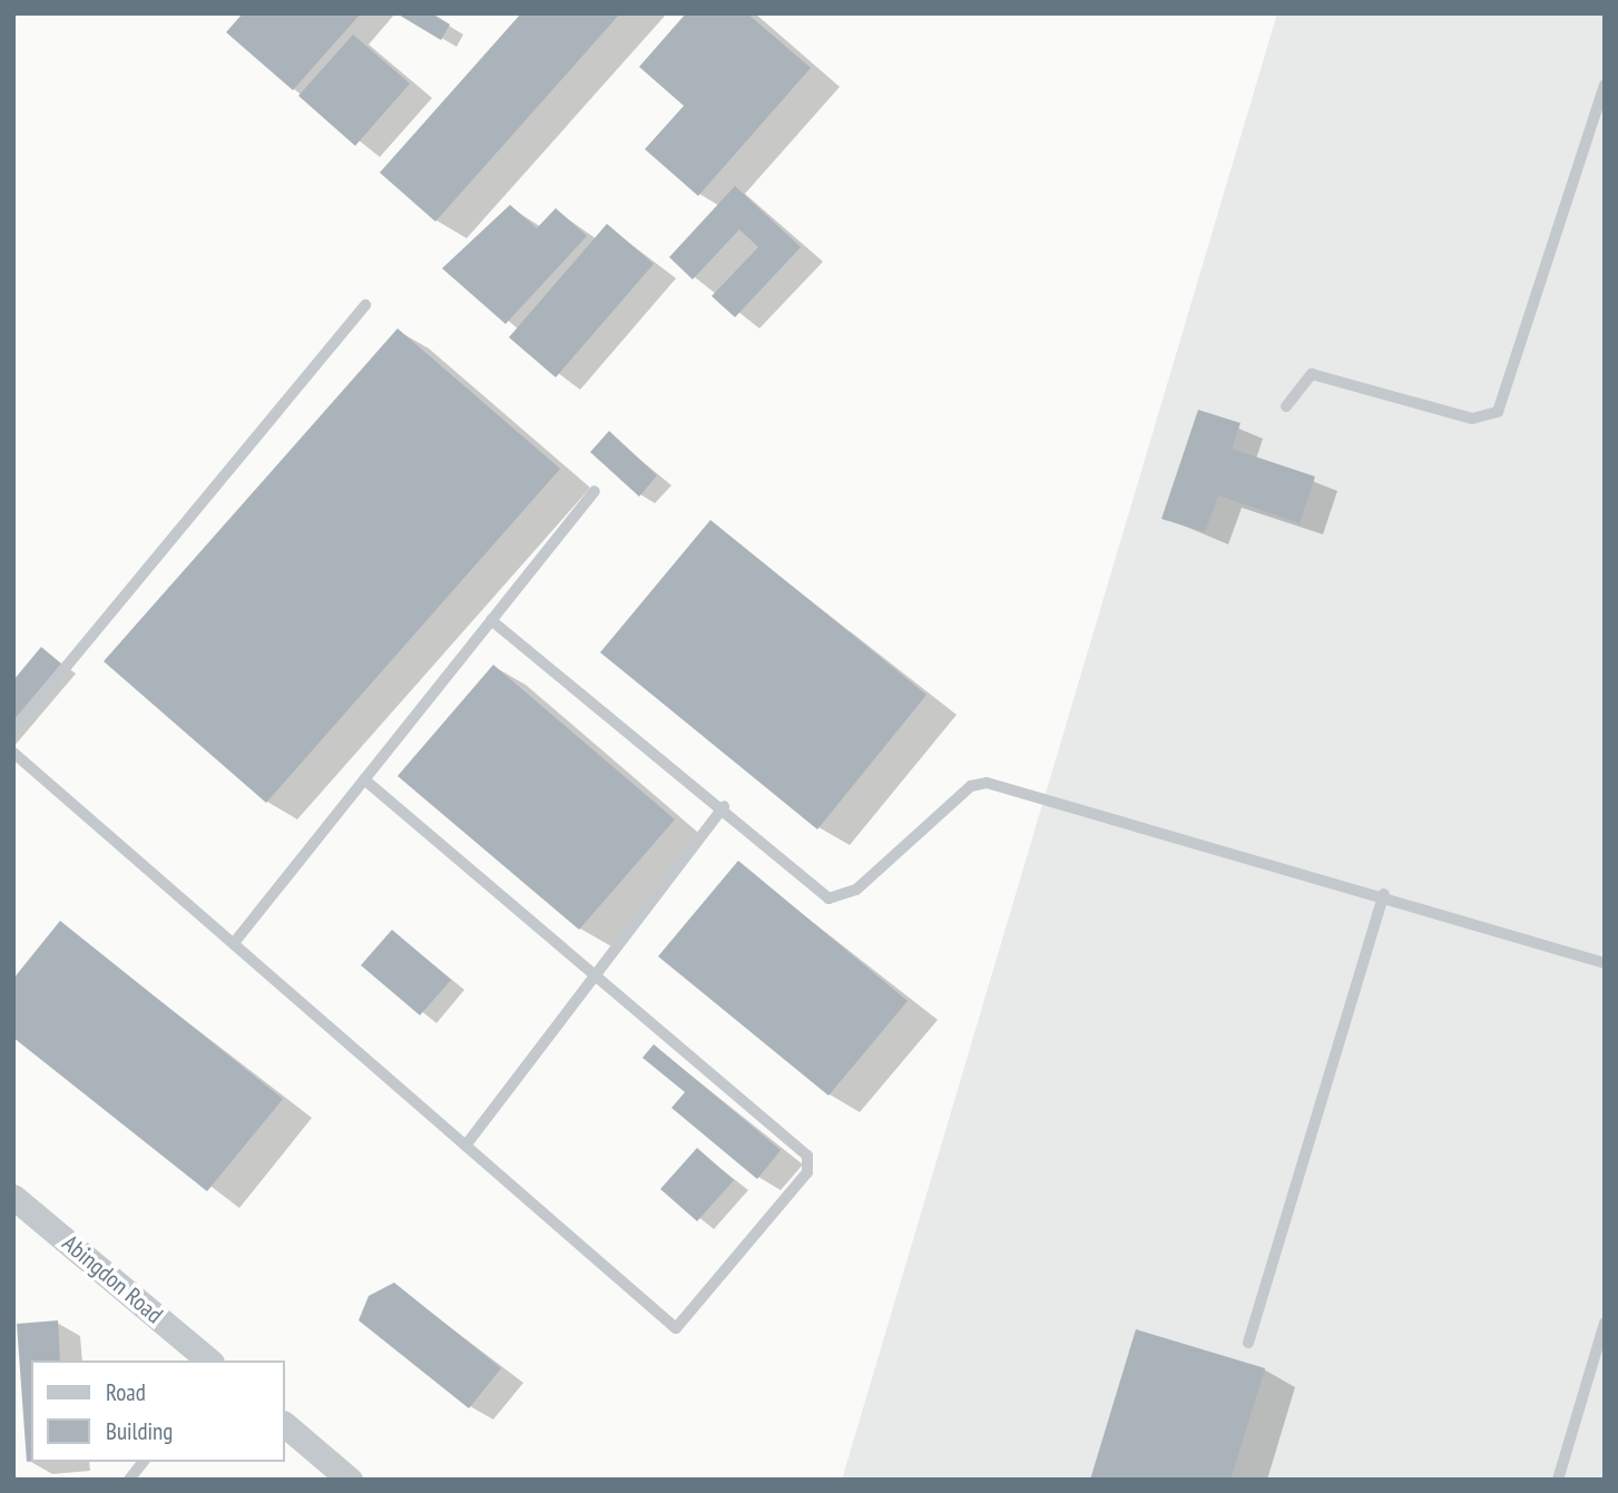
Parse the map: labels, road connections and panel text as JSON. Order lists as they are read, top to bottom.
{
  "streets": {
    "street": ["Abingdon Road"]
  },
  "legend": ["Road", "Building"]
}
